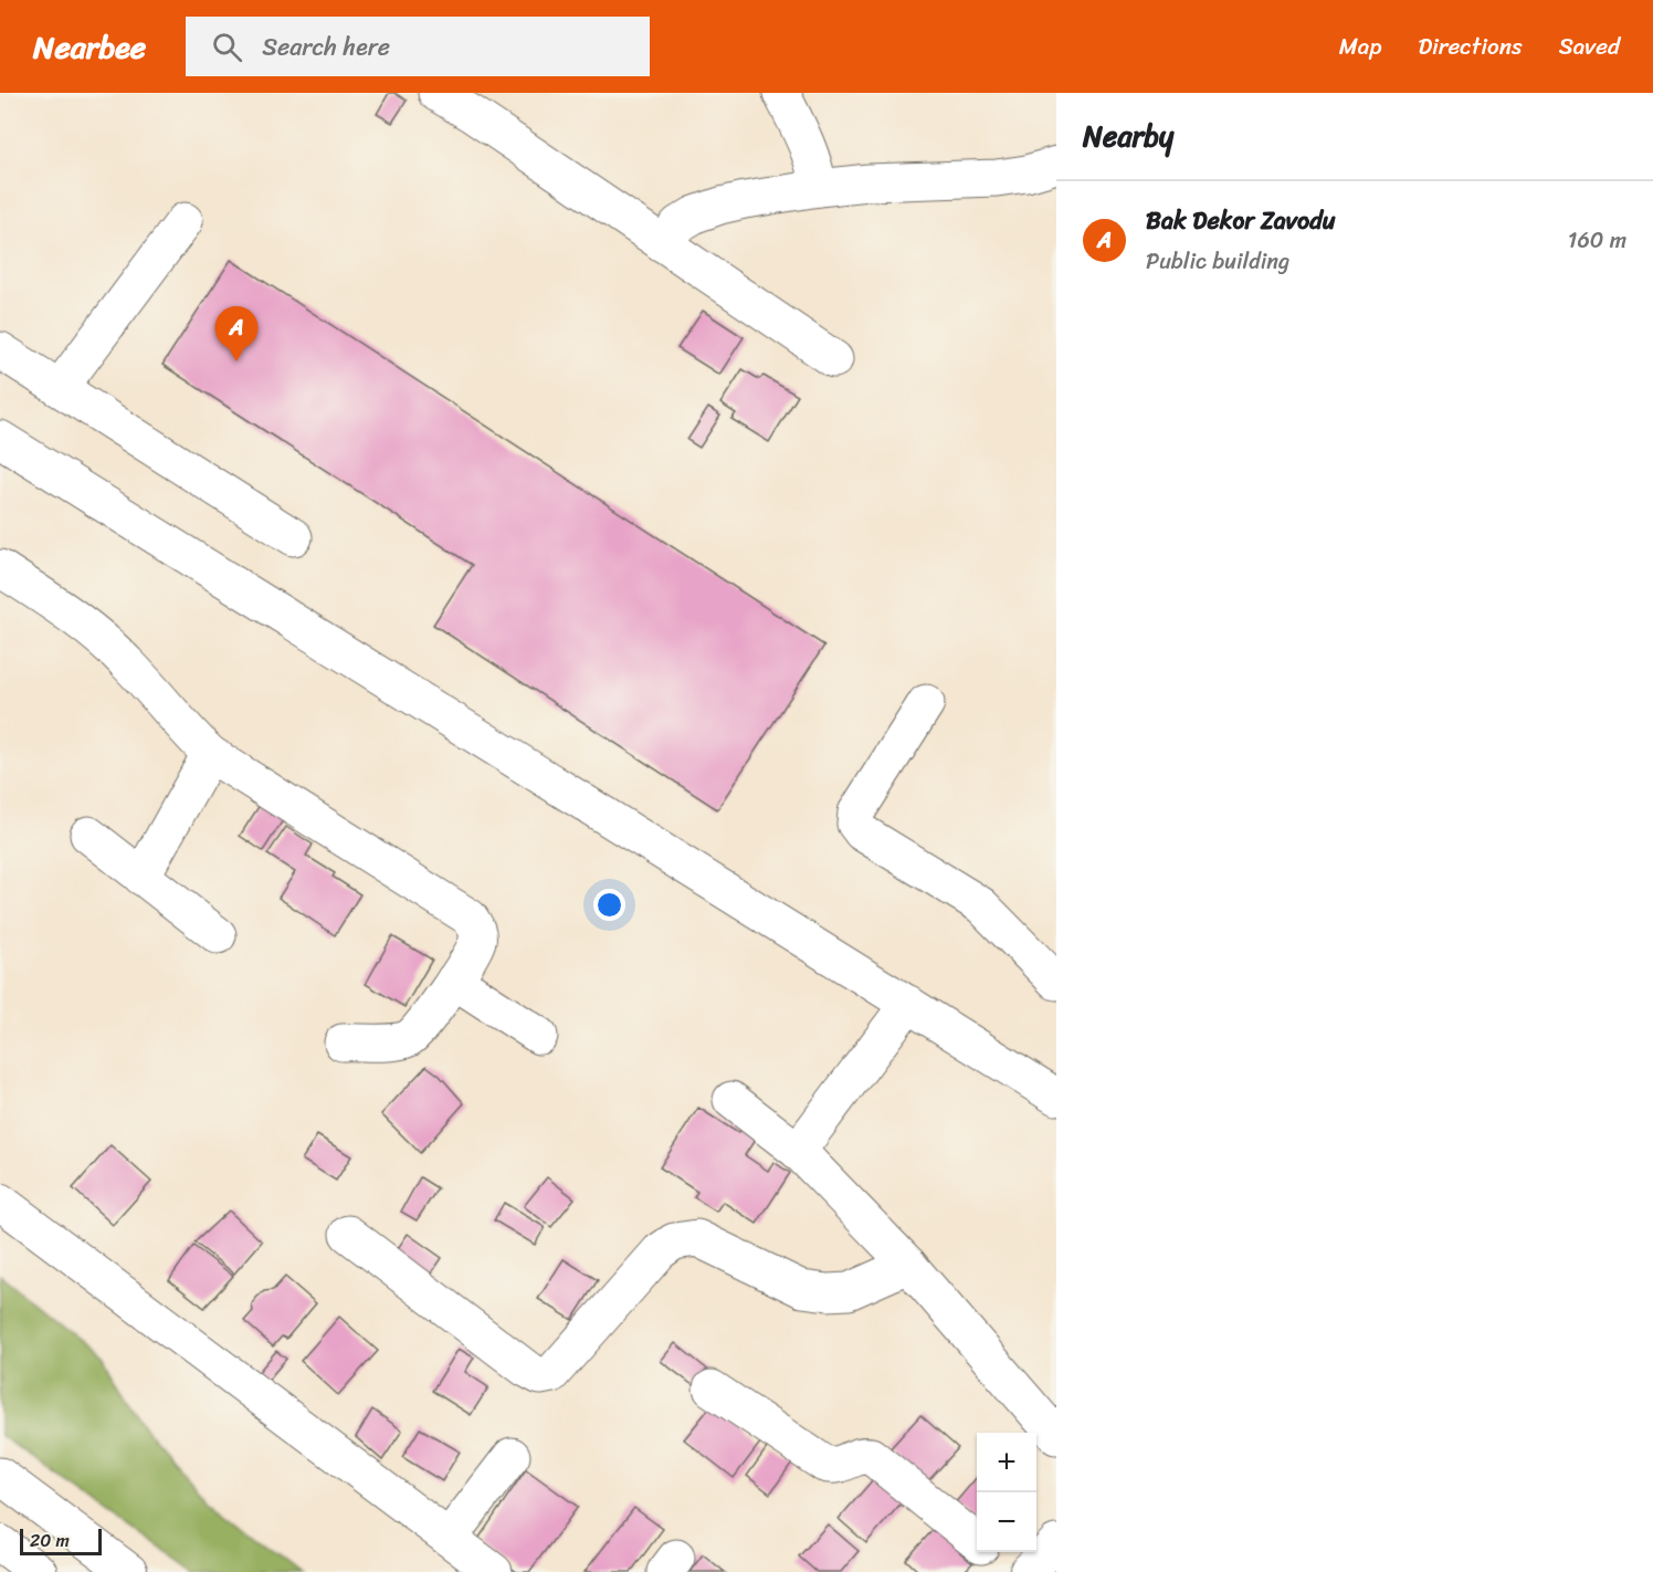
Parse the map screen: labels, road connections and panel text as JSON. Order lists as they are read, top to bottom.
{
  "scale_bar": "20 m",
  "page": {
    "header": "Nearbee",
    "search": "Search here",
    "nav": ["Map", "Directions", "Saved"],
    "heading": "Nearby",
    "list": [
      {
        "mark": "A",
        "name": "Bak Dekor Zavodu",
        "note": "Public building",
        "value": "160 m"
      }
    ],
    "pins": "A",
    "map_buttons": ["+", "−"],
    "scale": "20 m"
  }
}
